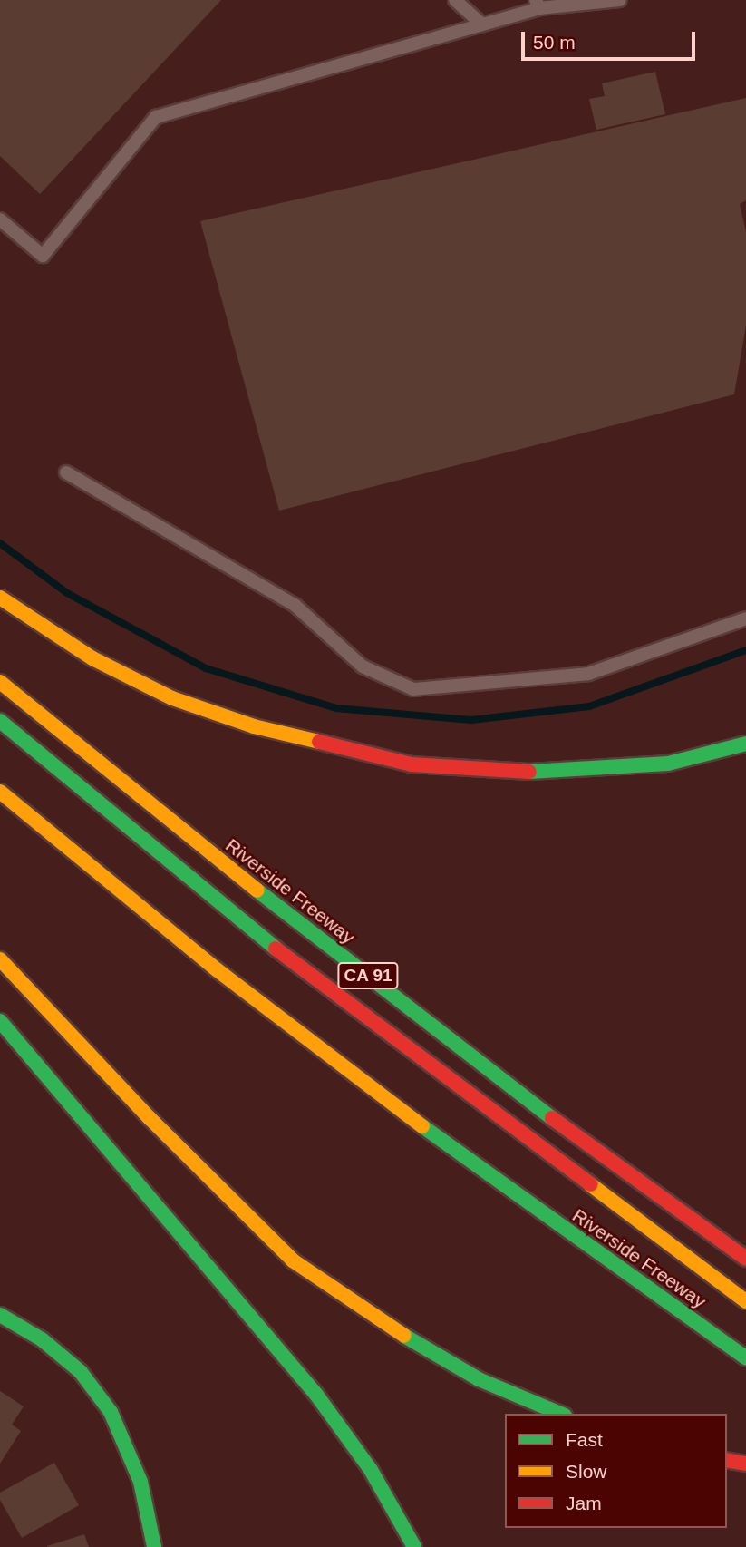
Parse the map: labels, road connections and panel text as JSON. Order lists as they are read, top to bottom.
{
  "streets": {
    "main road": ["Riverside Freeway", "CA 91"]
  },
  "legend": ["Fast", "Slow", "Jam"],
  "scale_bar": "50 m"
}
